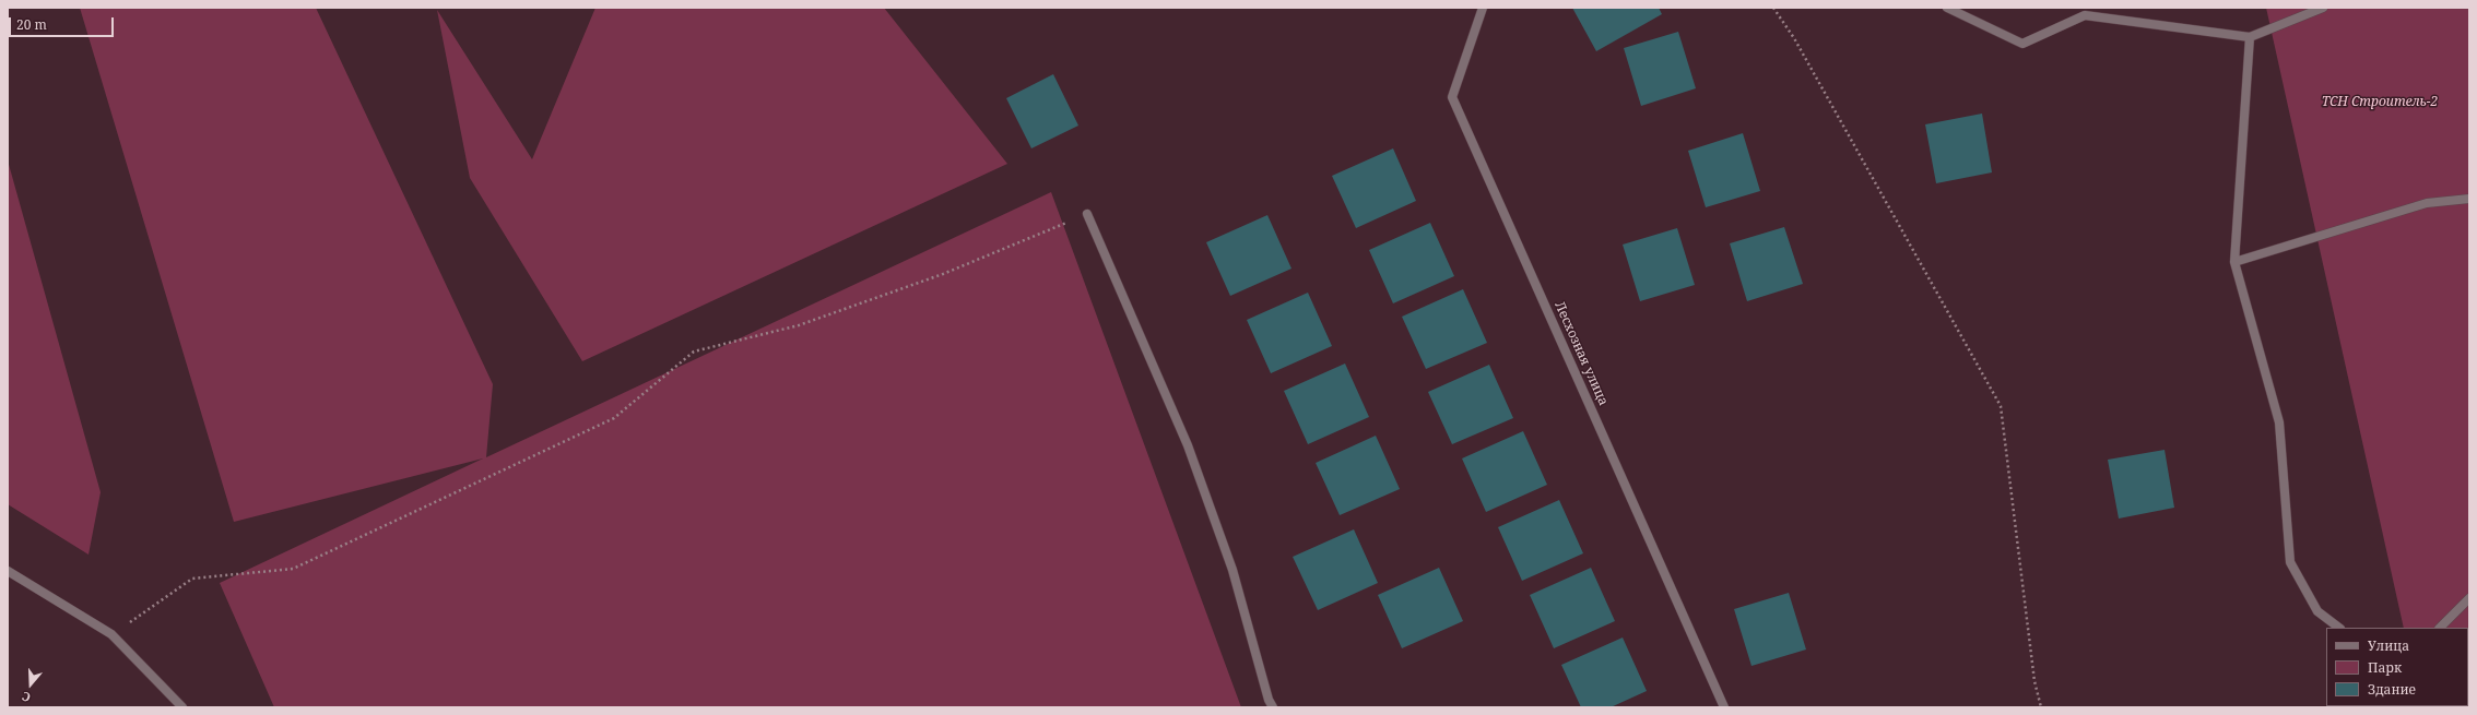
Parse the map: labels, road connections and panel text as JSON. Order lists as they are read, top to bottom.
{
  "streets": {
    "street": ["Лесхозная улица"]
  },
  "parks": ["ТСН Строитель-2"],
  "legend": ["Улица", "Парк", "Здание"],
  "scale_bar": "20 m",
  "north": "bottom"
}
